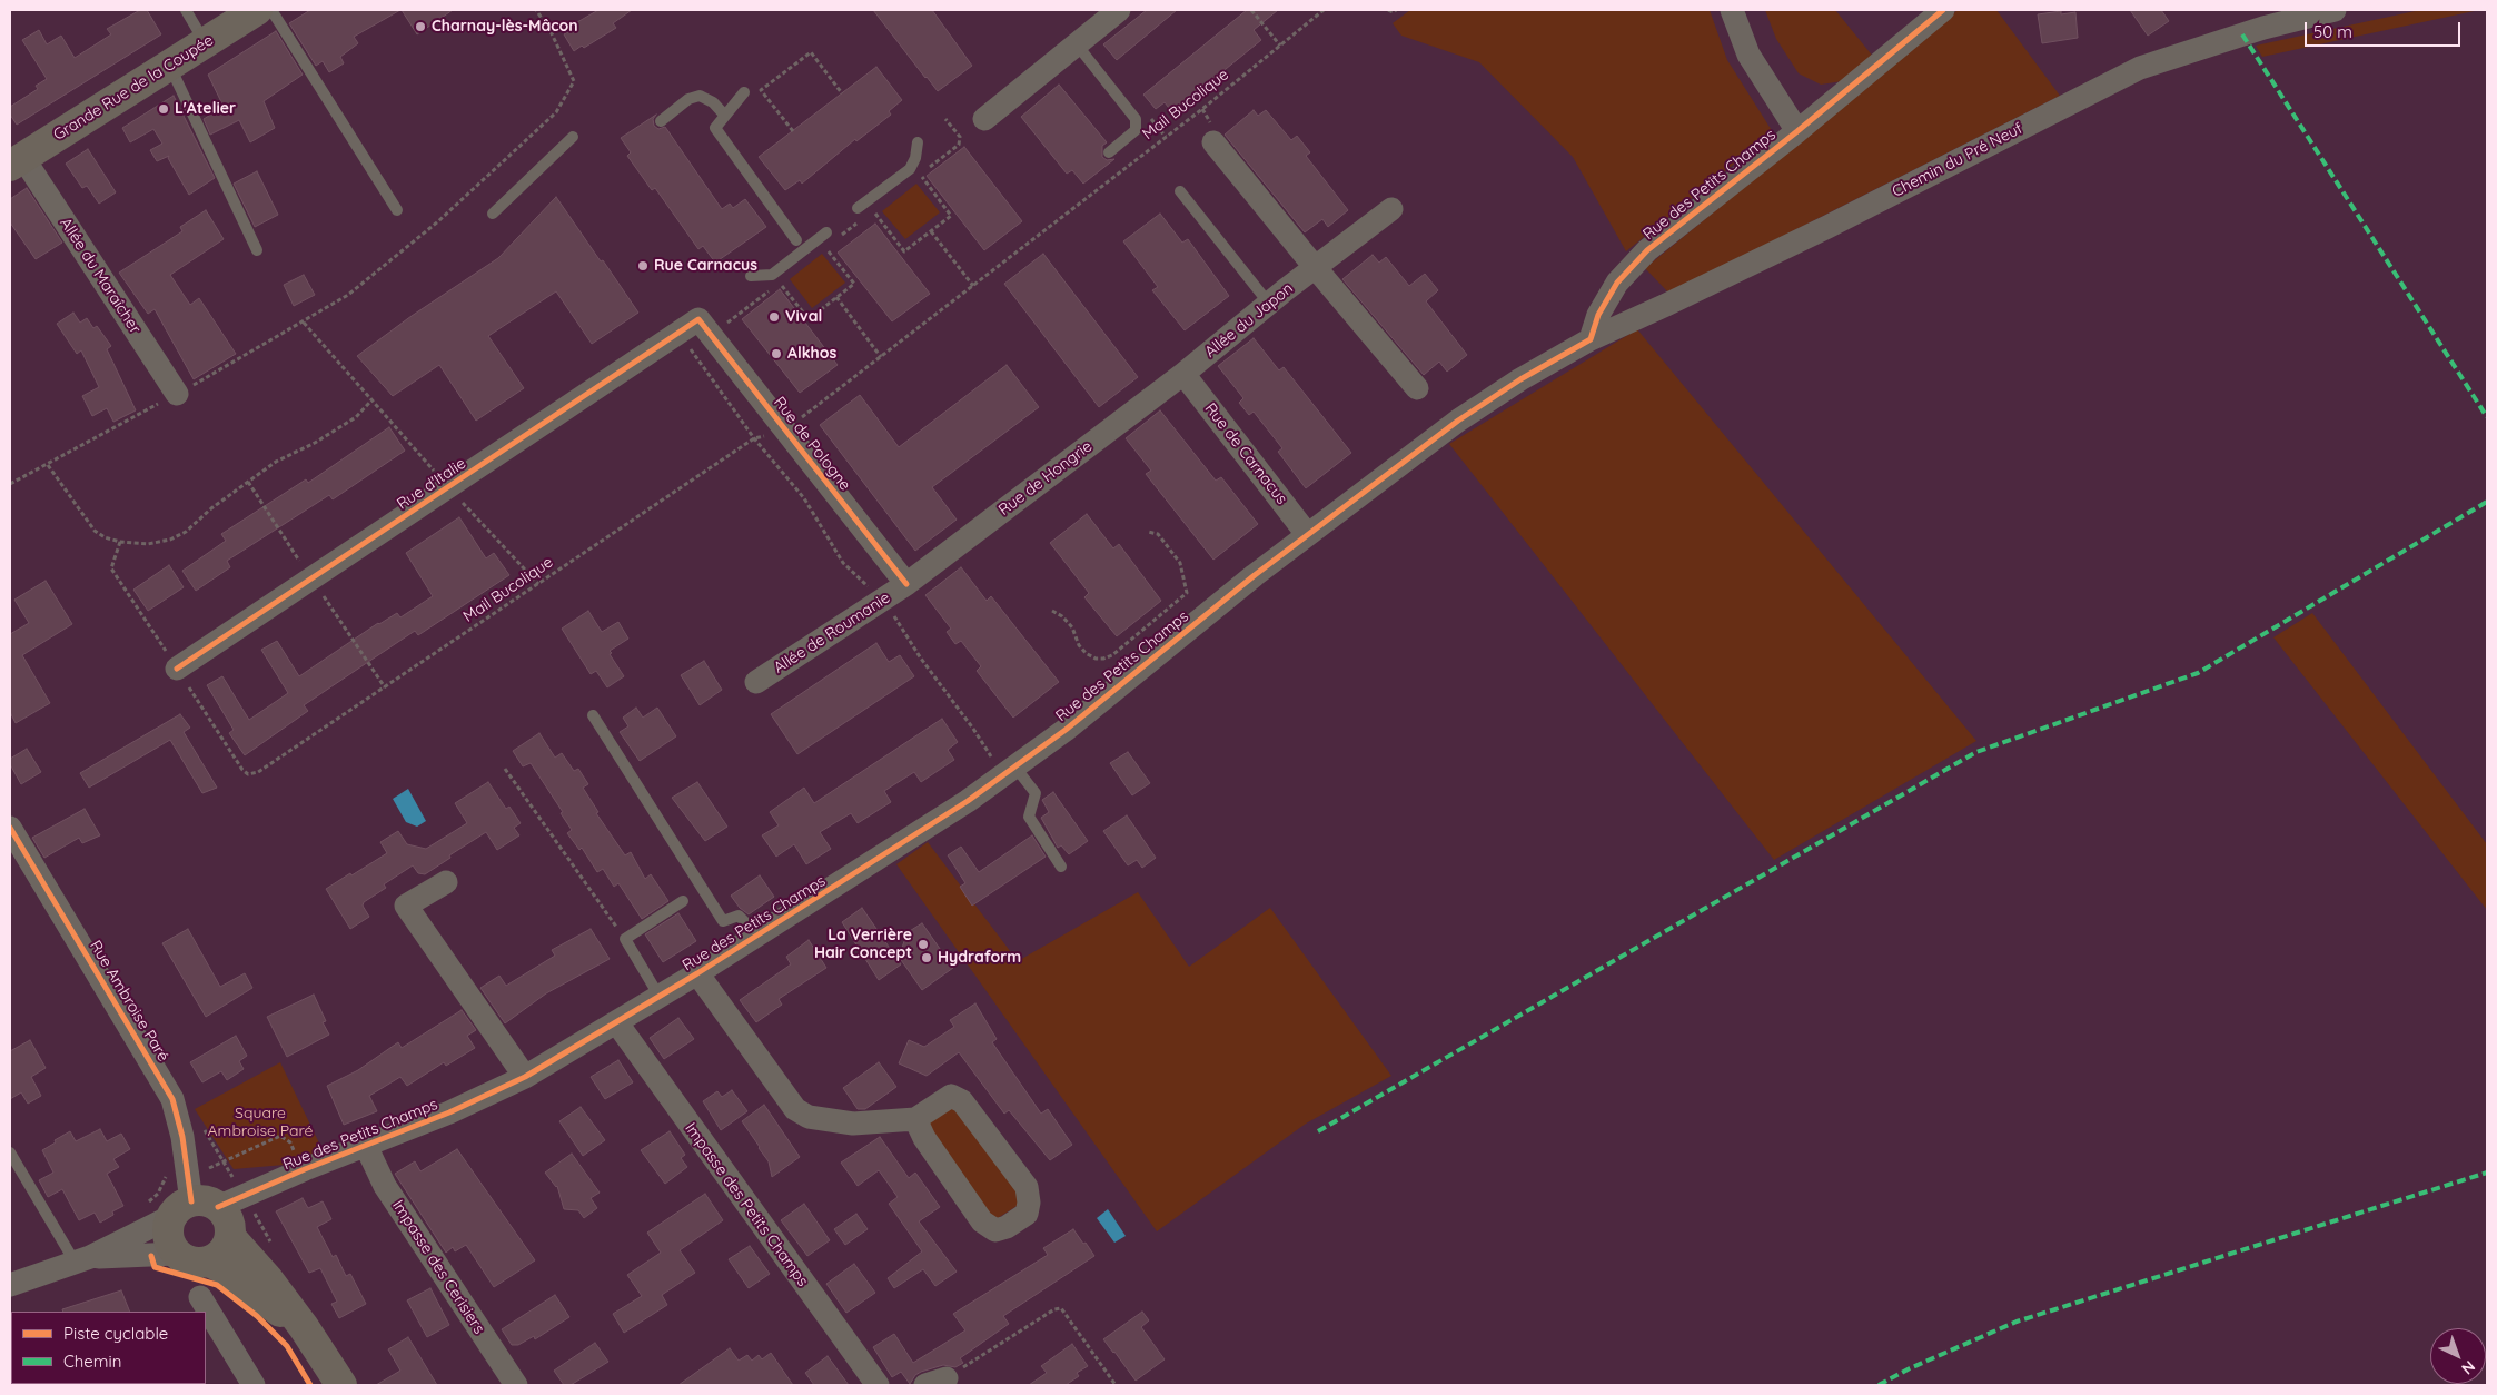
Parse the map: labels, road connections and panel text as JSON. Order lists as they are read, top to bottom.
{
  "streets": {
    "street": [
      "Grande Rue de la Coupée",
      "Chemin du Pré Neuf",
      "Rue des Petits Champs",
      "Allée du Maraîcher",
      "Allée du Japon",
      "Rue de Pologne",
      "Rue de Carnacus",
      "Rue de Hongrie",
      "Rue d'Italie",
      "Allée de Roumanie",
      "Rue Ambroise Paré",
      "Impasse des Petits Champs",
      "Impasse des Cerisiers"
    ],
    "path": ["Mail Bucolique"]
  },
  "crossings": [
    ["Grande Rue de la Coupée", "Allée du Maraîcher"],
    ["Mail Bucolique", "Rue de Pologne"],
    ["Mail Bucolique", "Rue d'Italie"],
    ["Chemin du Pré Neuf", "Rue des Petits Champs"],
    ["Rue des Petits Champs", "Rue de Carnacus"],
    ["Rue des Petits Champs", "Rue Ambroise Paré"],
    ["Rue des Petits Champs", "Impasse des Petits Champs"],
    ["Rue des Petits Champs", "Impasse des Cerisiers"],
    ["Allée du Japon", "Rue de Carnacus"],
    ["Allée du Japon", "Rue de Hongrie"],
    ["Rue de Pologne", "Rue de Hongrie"],
    ["Rue de Pologne", "Rue d'Italie"],
    ["Rue de Pologne", "Allée de Roumanie"],
    ["Rue de Carnacus", "Rue de Hongrie"],
    ["Rue de Hongrie", "Allée de Roumanie"]
  ],
  "parks": ["Square Ambroise Paré"],
  "places": [
    "Charnay-lès-Mâcon",
    "L'Atelier",
    "Rue Carnacus",
    "Vival",
    "Alkhos",
    "La Verrière Hair Concept",
    "Hydraform"
  ],
  "legend": ["Piste cyclable", "Chemin"],
  "scale_bar": "50 m",
  "north": "bottom right"
}
